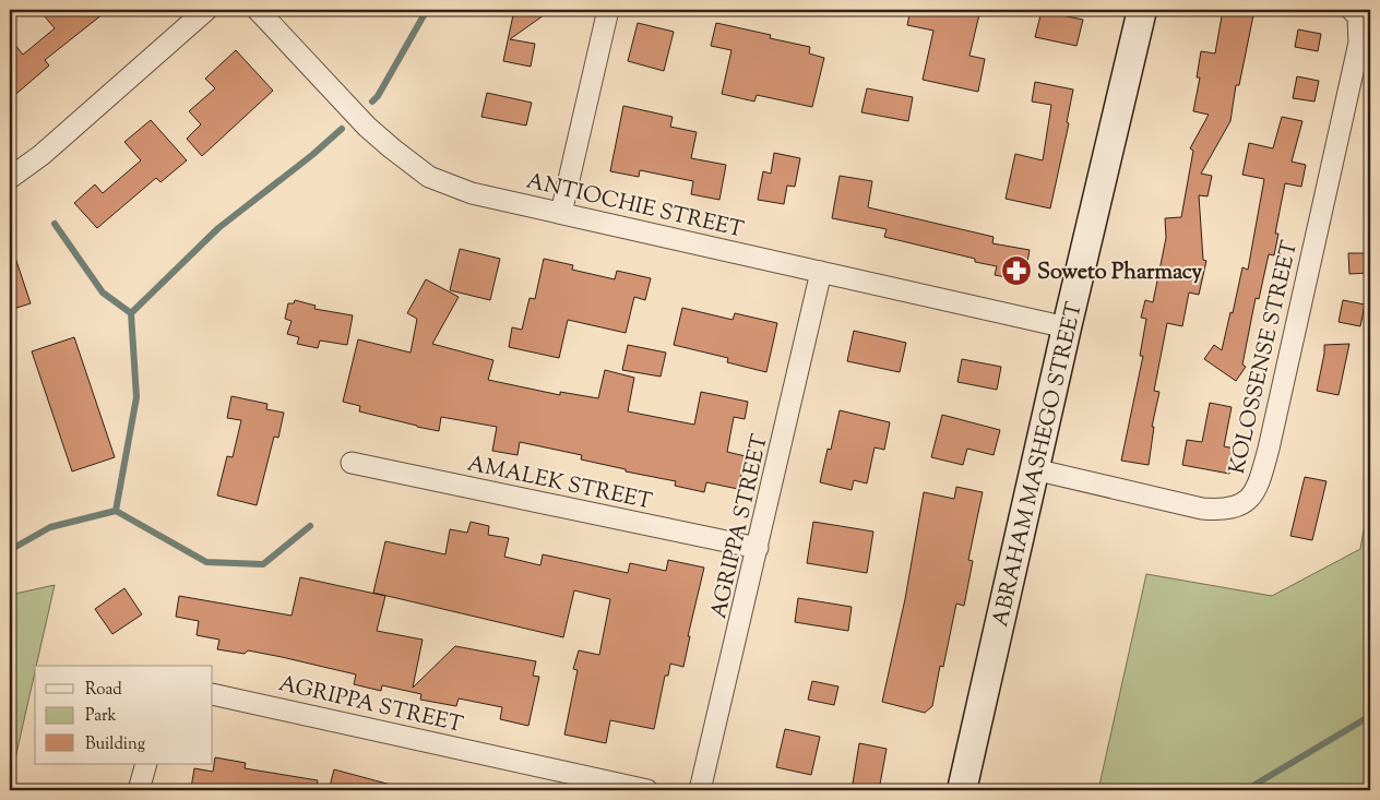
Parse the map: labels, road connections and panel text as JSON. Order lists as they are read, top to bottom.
{
  "streets": {
    "main road": ["ABRAHAM MASHEGO STREET"],
    "street": [
      "ANTIOCHIE STREET",
      "KOLOSSENSE STREET",
      "AMALEK STREET",
      "AGRIPPA STREET"
    ]
  },
  "crossings": [
    ["ANTIOCHIE STREET", "ABRAHAM MASHEGO STREET"],
    ["ANTIOCHIE STREET", "AGRIPPA STREET"],
    ["KOLOSSENSE STREET", "ABRAHAM MASHEGO STREET"],
    ["AMALEK STREET", "AGRIPPA STREET"]
  ],
  "places": {
    "pharmacy": ["Soweto Pharmacy"]
  },
  "legend": ["Road", "Park", "Building"]
}
